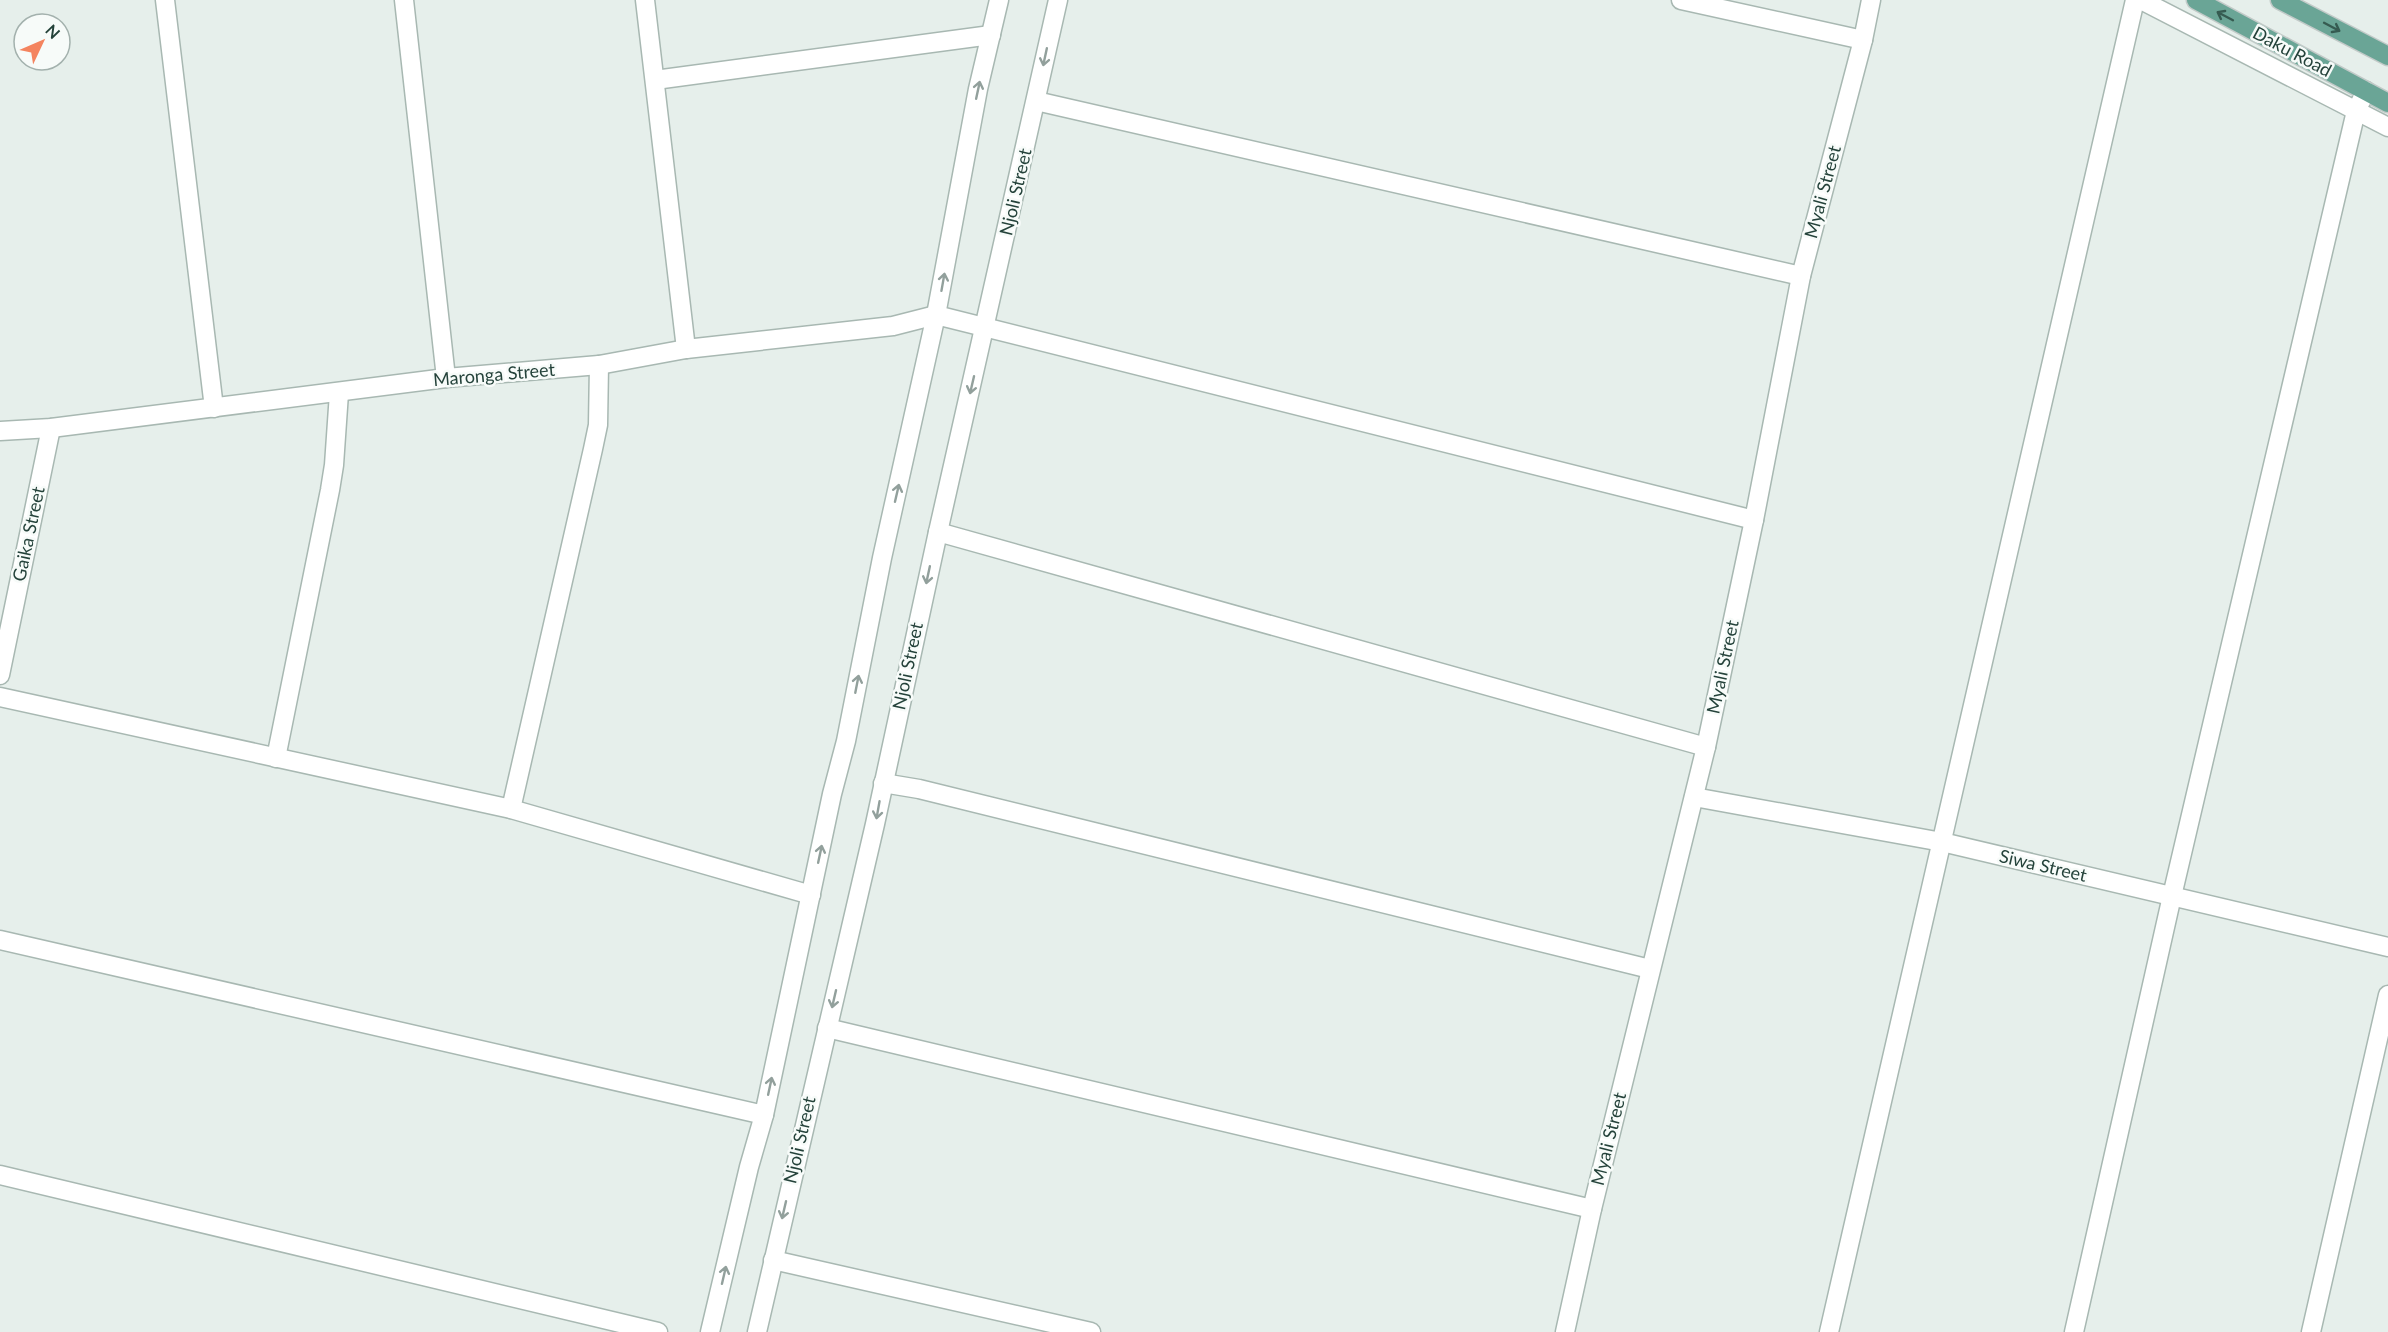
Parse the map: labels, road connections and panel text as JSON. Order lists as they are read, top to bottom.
{
  "streets": {
    "main road": ["Daku Road"],
    "street": [
      "Njoli Street",
      "Myali Street",
      "Maronga Street",
      "Gaika Street",
      "Siwa Street"
    ]
  },
  "crossings": [
    ["Myali Street", "Siwa Street"],
    ["Maronga Street", "Gaika Street"]
  ],
  "north": "top right"
}
